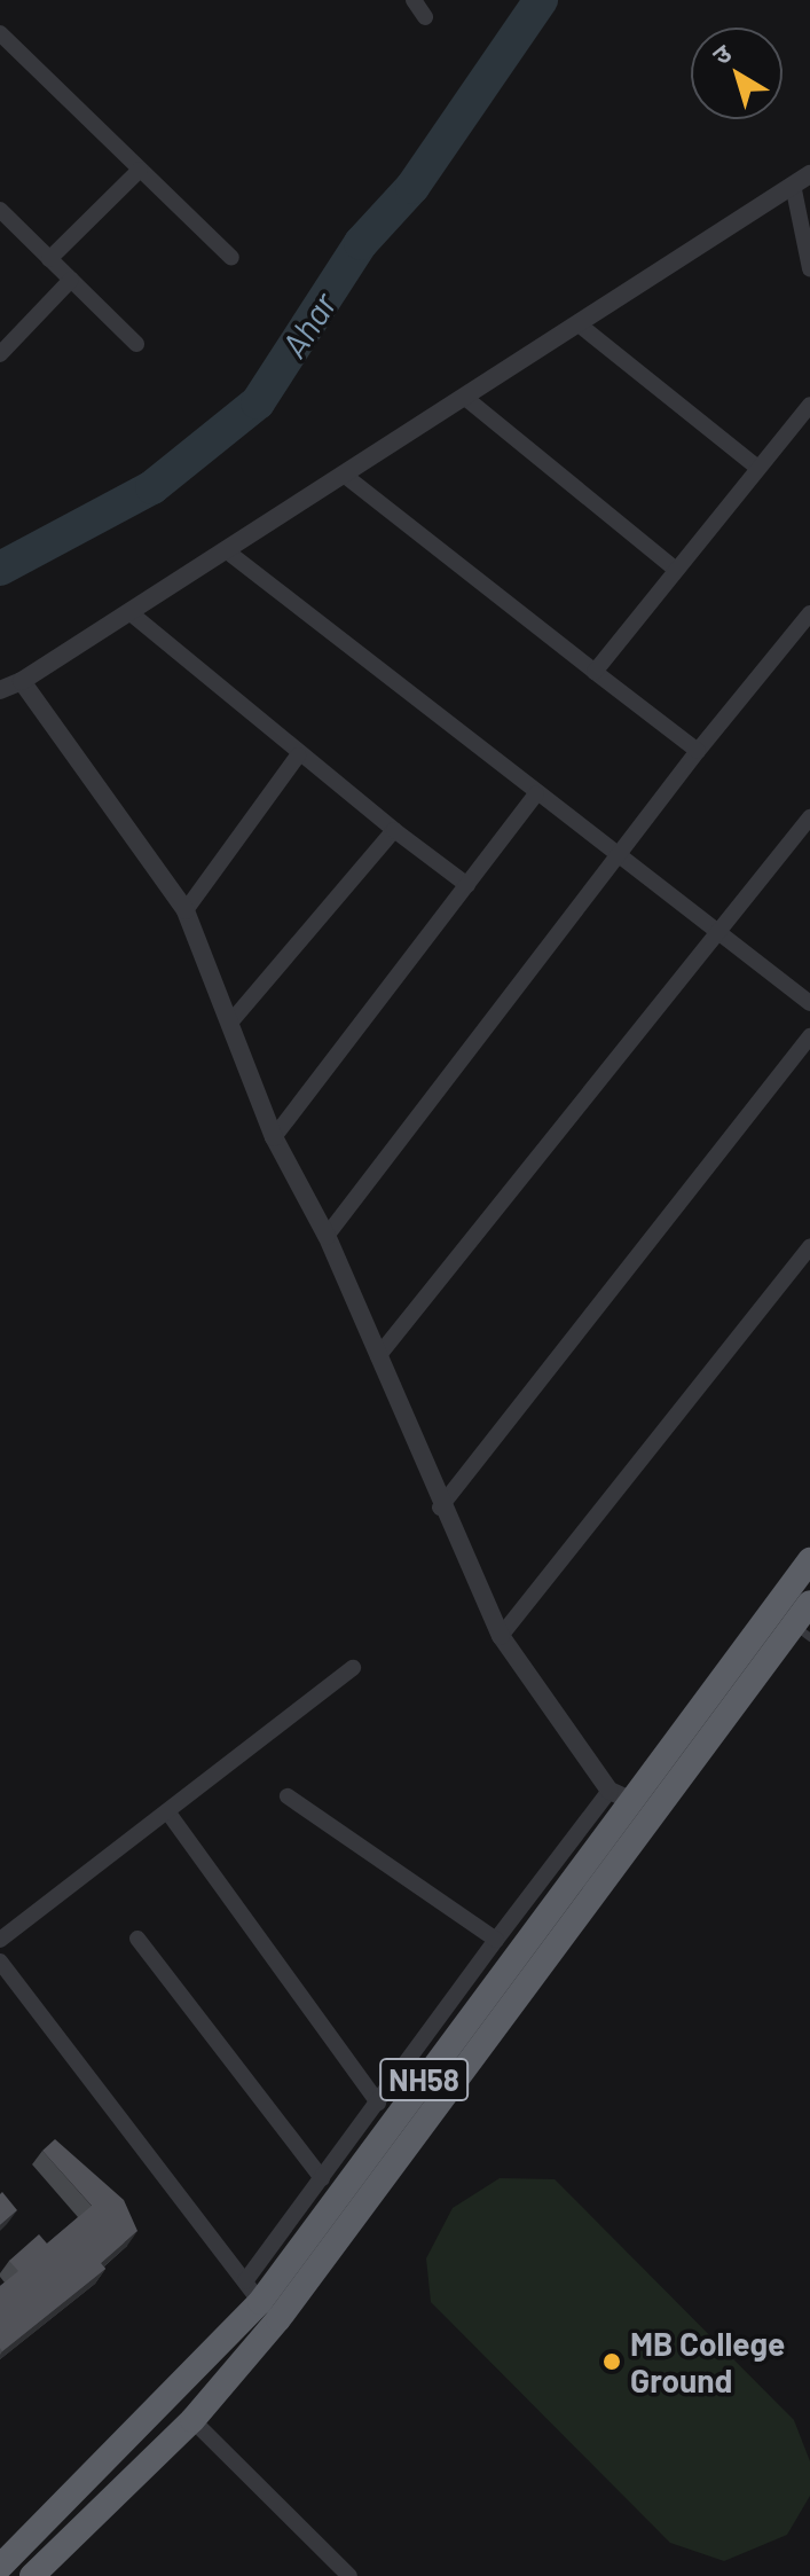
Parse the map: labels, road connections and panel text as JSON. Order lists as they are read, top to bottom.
{
  "streets": {
    "highway": ["NH58"]
  },
  "water": ["Ahar"],
  "places": ["MB College Ground"],
  "north": "top left"
}
